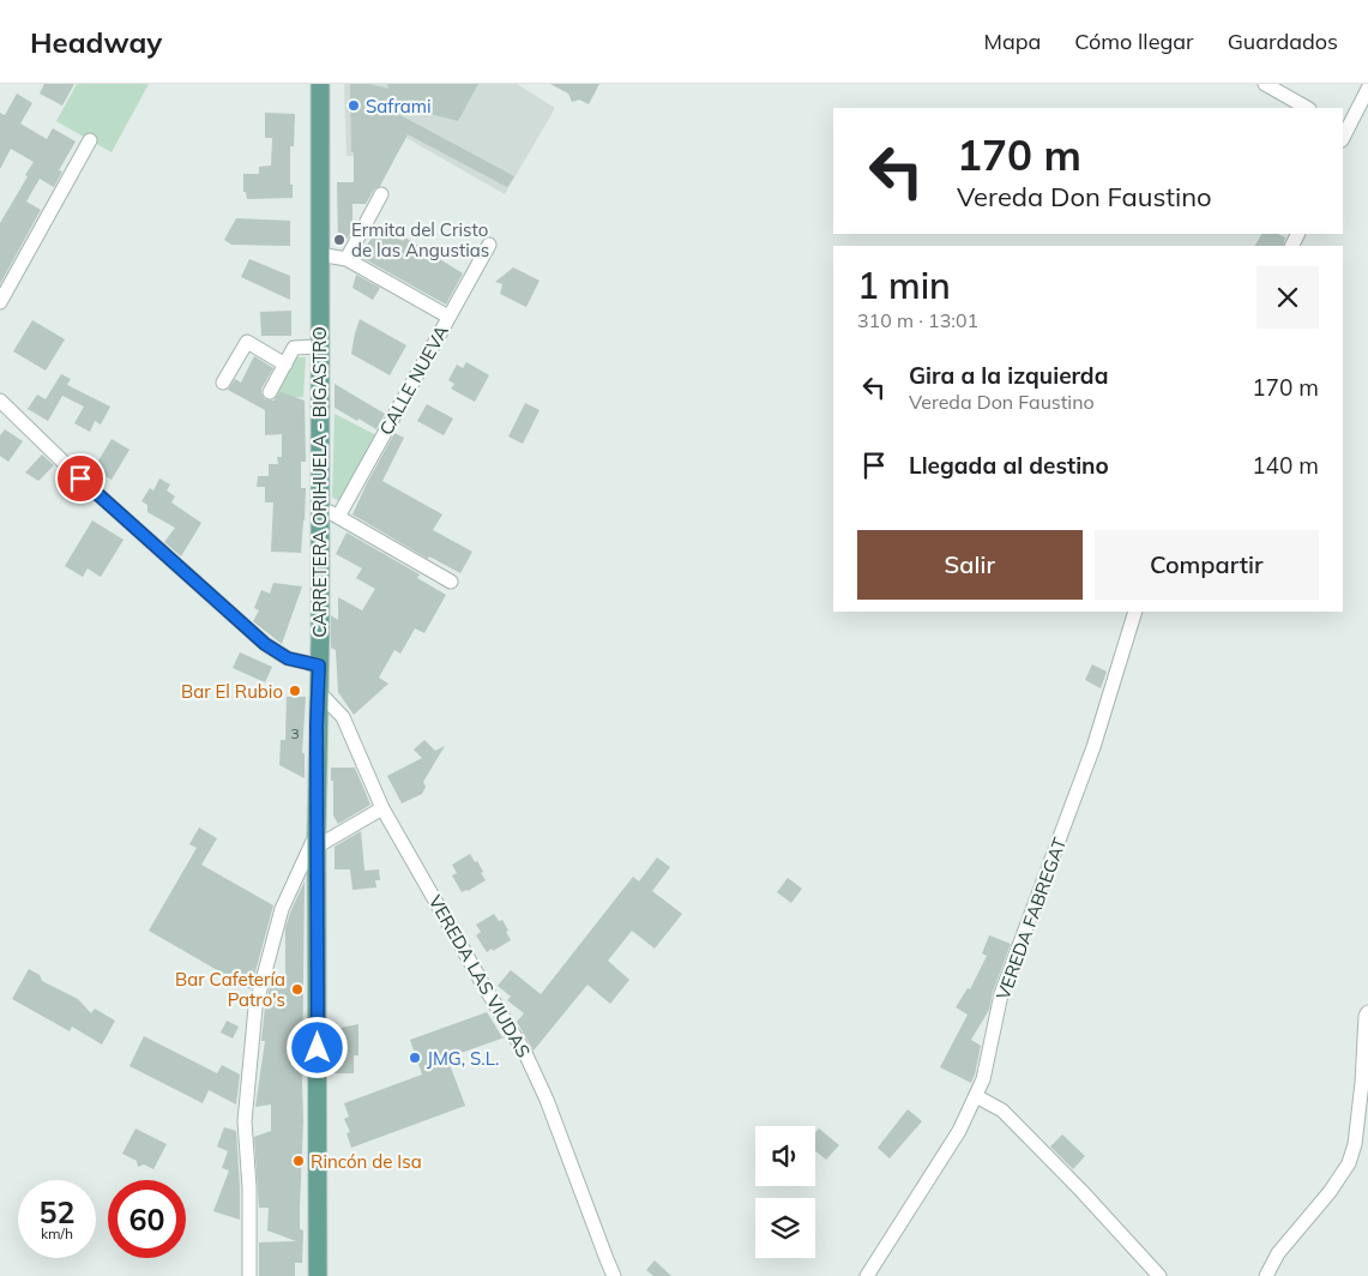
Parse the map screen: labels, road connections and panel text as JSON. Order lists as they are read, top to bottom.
{
  "streets": {
    "main road": ["CARRETERA ORIHUELA - BIGASTRO"],
    "street": ["CALLE NUEVA", "VEREDA FABREGAT", "VEREDA LAS VIUDAS"]
  },
  "crossings": [
    ["CARRETERA ORIHUELA - BIGASTRO", "VEREDA LAS VIUDAS"]
  ],
  "places": [
    "Saframi",
    "Ermita del Cristo de las Angustias",
    "Bar El Rubio",
    "Bar Cafetería Patro's",
    "JMG, S.L.",
    "Rincón de Isa"
  ],
  "house_numbers": ["3"],
  "page": {
    "header": "Headway",
    "nav": ["Mapa", "Cómo llegar", "Guardados"],
    "turn": ["170 m", "Vereda Don Faustino"],
    "heading": ["1 min", "310 m · 13:01"],
    "list": [
      {
        "name": "Gira a la izquierda",
        "note": "Vereda Don Faustino",
        "value": "170 m"
      },
      {
        "name": "Llegada al destino",
        "value": "140 m"
      }
    ],
    "buttons": ["Salir", "Compartir"],
    "speed": "52 km/h",
    "limit": "60"
  }
}
